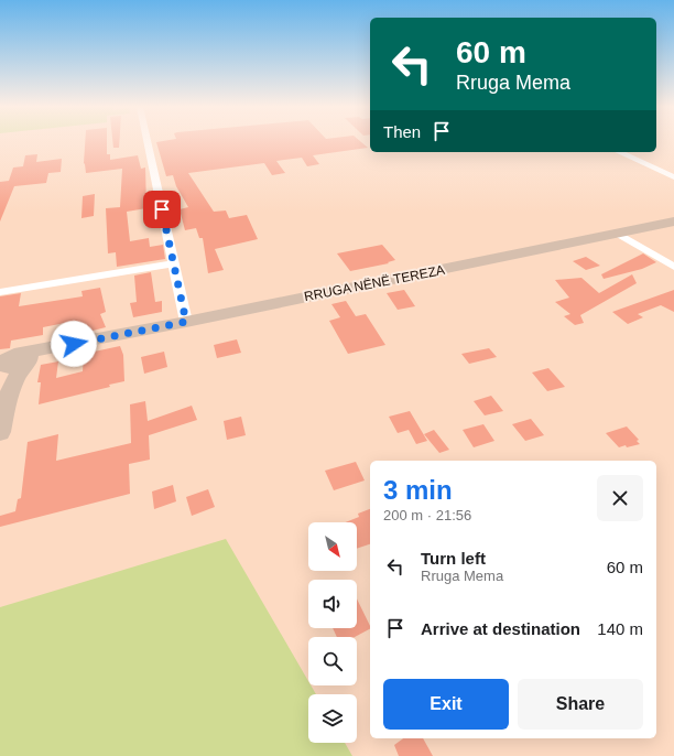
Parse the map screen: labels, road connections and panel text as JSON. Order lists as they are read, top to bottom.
{
  "streets": {
    "main road": ["RRUGA NËNË TEREZA"]
  },
  "north": "bottom right",
  "page": {
    "turn": ["60 m", "Rruga Mema"],
    "then": "Then",
    "heading": ["3 min", "200 m · 21:56"],
    "list": [
      {
        "name": "Turn left",
        "note": "Rruga Mema",
        "value": "60 m"
      },
      {
        "name": "Arrive at destination",
        "value": "140 m"
      }
    ],
    "buttons": ["Exit", "Share"]
  }
}
